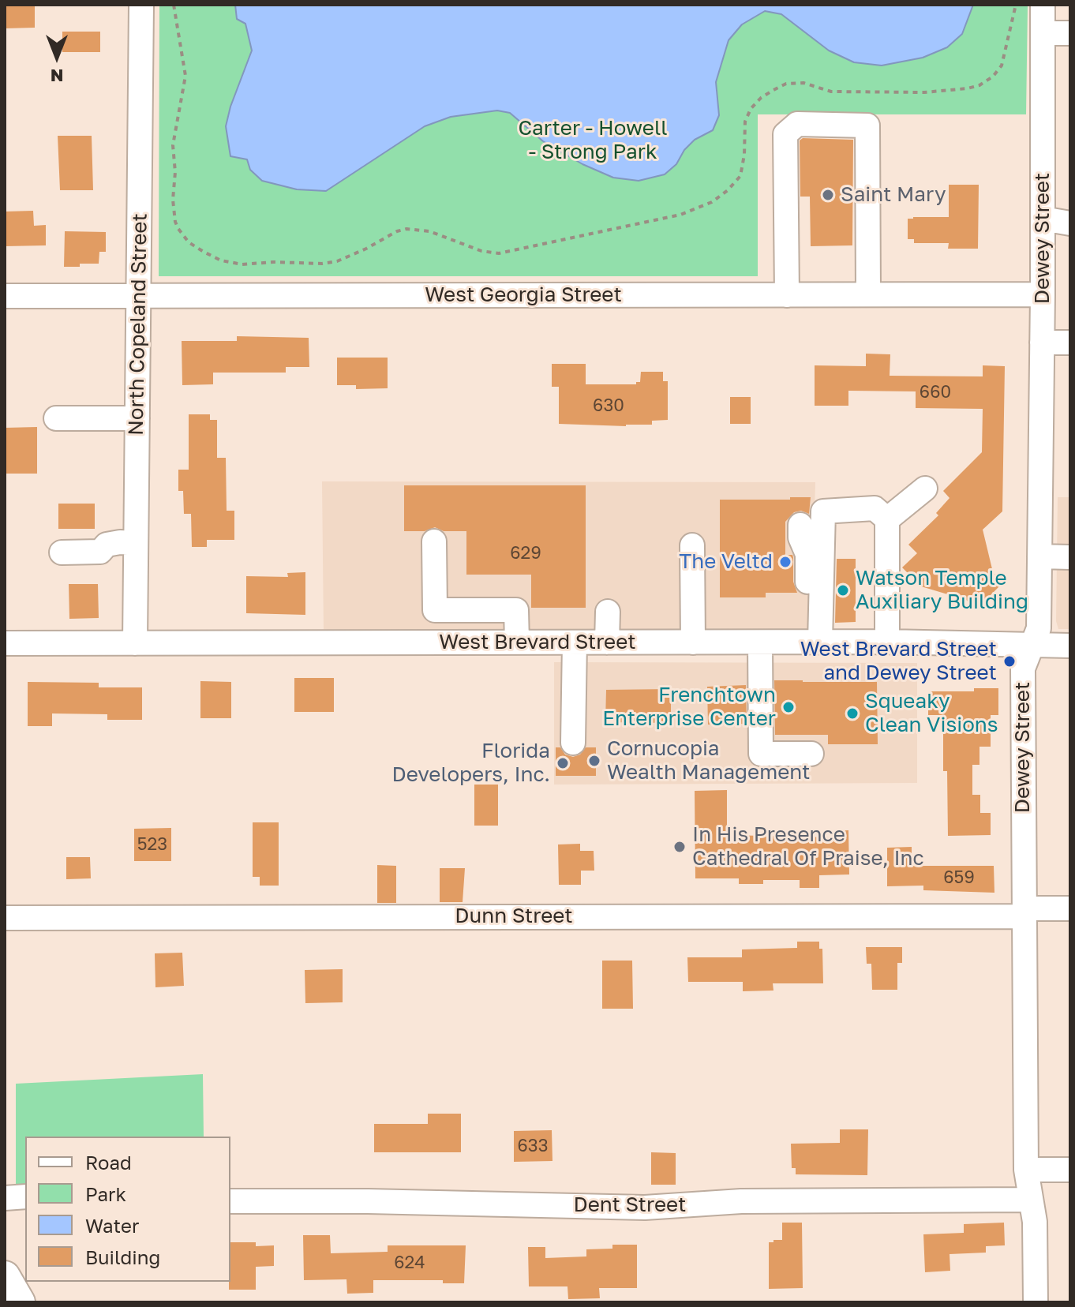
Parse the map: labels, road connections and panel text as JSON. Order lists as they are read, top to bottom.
{
  "streets": {
    "street": [
      "Dewey Street",
      "West Georgia Street",
      "North Copeland Street",
      "West Brevard Street",
      "Dunn Street",
      "Dent Street"
    ]
  },
  "crossings": [
    ["Dewey Street", "West Georgia Street"],
    ["Dewey Street", "West Brevard Street"],
    ["Dewey Street", "Dunn Street"],
    ["Dewey Street", "Dent Street"],
    ["West Georgia Street", "North Copeland Street"],
    ["North Copeland Street", "West Brevard Street"]
  ],
  "parks": ["Carter - Howell - Strong Park"],
  "places": [
    "Saint Mary",
    "The Veltd",
    "Watson Temple Auxiliary Building",
    "West Brevard Street and Dewey Street",
    "Frenchtown Enterprise Center",
    "Squeaky Clean Visions",
    "Cornucopia Wealth Management",
    "Florida Developers, Inc.",
    "In His Presence Cathedral Of Praise, Inc"
  ],
  "house_numbers": [
    "660",
    "630",
    "629",
    "523",
    "659",
    "633",
    "624"
  ],
  "legend": [
    "Road",
    "Park",
    "Water",
    "Building"
  ],
  "north": "bottom"
}
